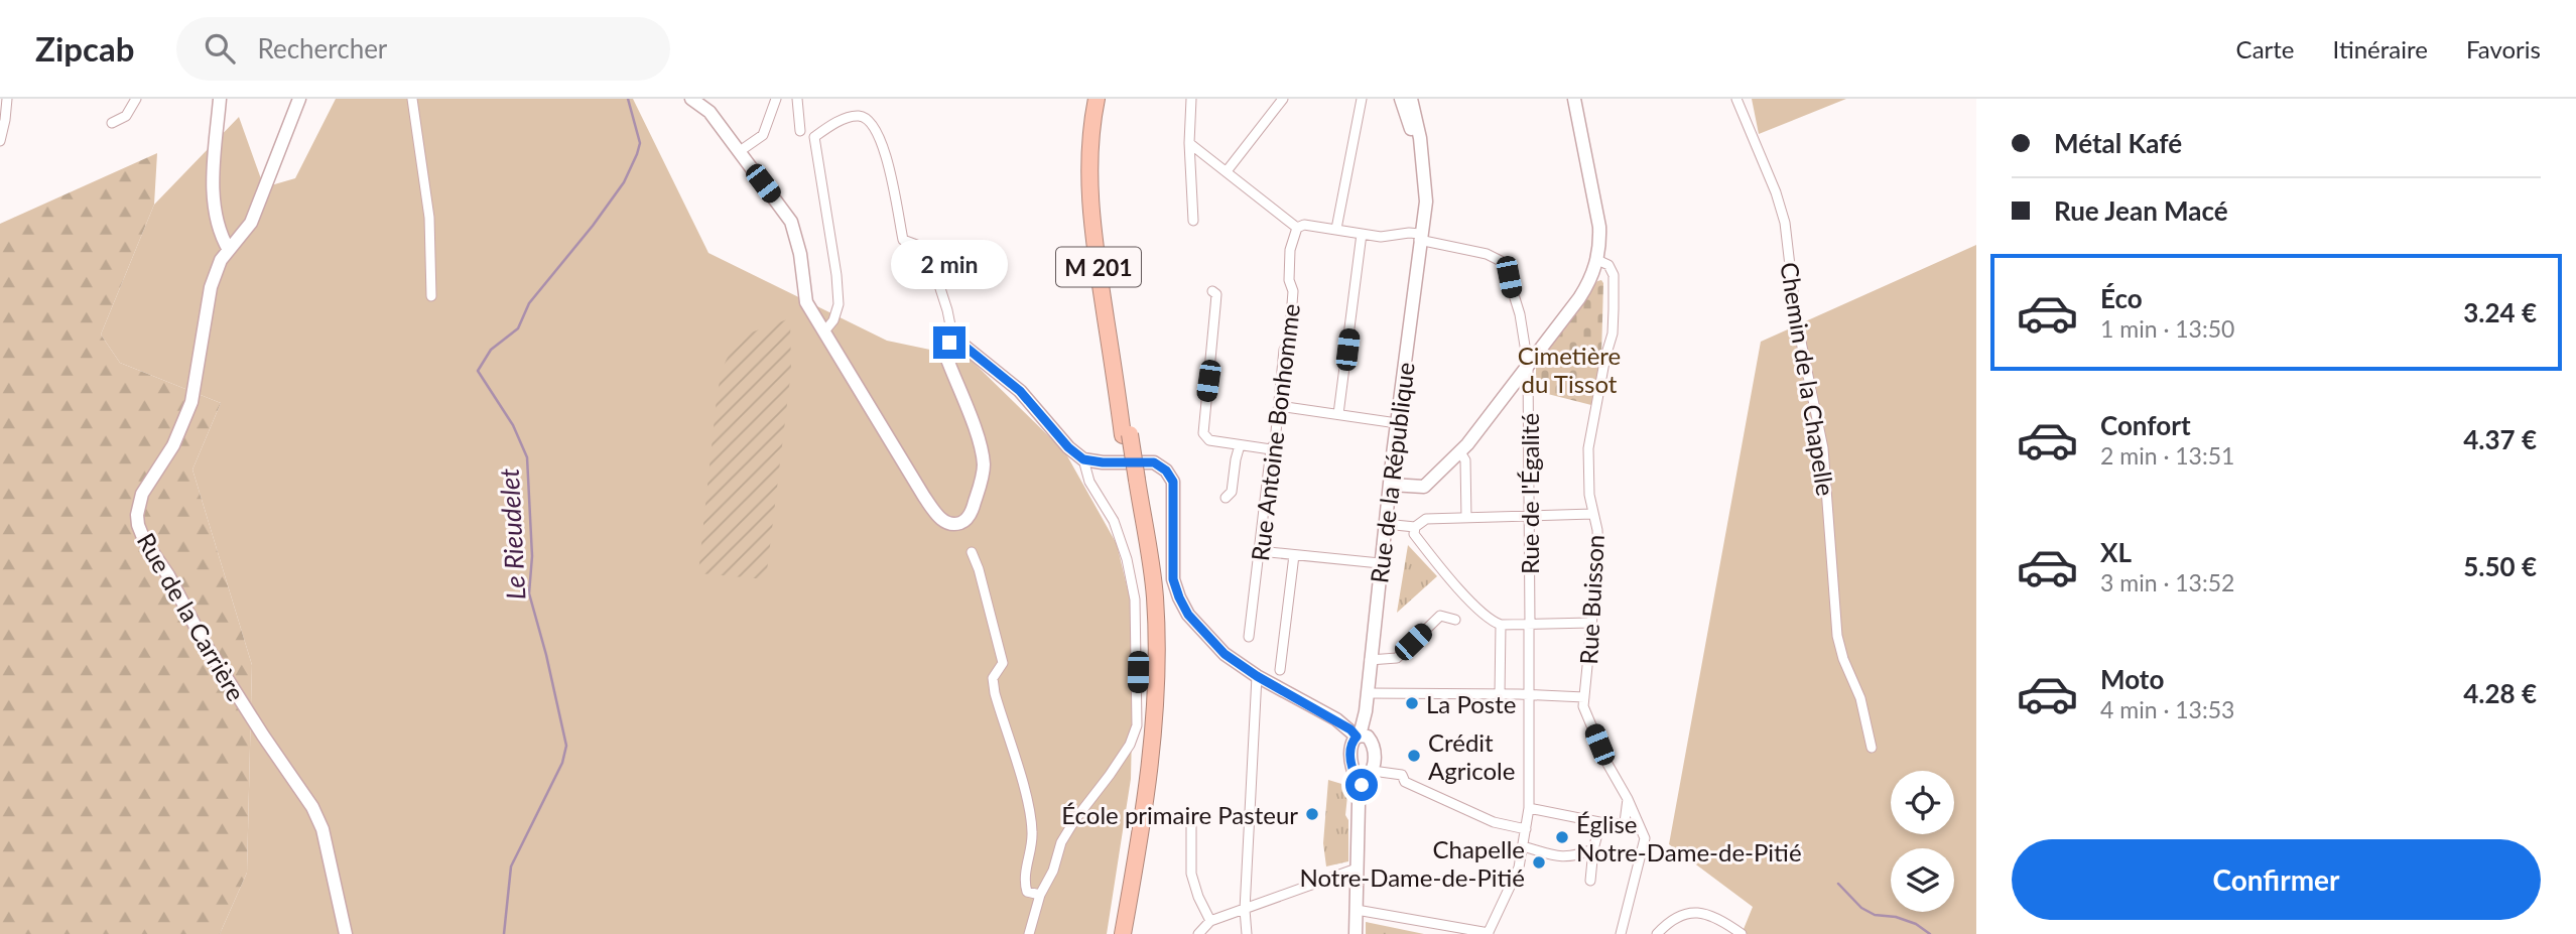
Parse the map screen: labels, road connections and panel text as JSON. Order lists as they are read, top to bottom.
{
  "streets": {
    "highway": ["M 201"],
    "street": [
      "Chemin de la Chapelle",
      "Rue Antoine Bonhomme",
      "Rue de la République",
      "Rue de l'Égalité",
      "Rue Buisson",
      "Rue de la Carrière"
    ]
  },
  "crossings": [
    ["Rue de la République", "Rue de l'Égalité"]
  ],
  "water": ["Le Rieudelet"],
  "parks": ["Cimetière du Tissot"],
  "places": [
    "La Poste",
    "Crédit Agricole",
    "École primaire Pasteur",
    "Église Notre-Dame-de-Pitié",
    "Chapelle Notre-Dame-de-Pitié"
  ],
  "page": {
    "header": "Zipcab",
    "search": "Rechercher",
    "nav": ["Carte", "Itinéraire", "Favoris"],
    "banner": ["Métal Kafé", "Rue Jean Macé"],
    "bubble": "2 min",
    "list": [
      {
        "name": "Éco",
        "note": "1 min · 13:50",
        "value": "3.24 €"
      },
      {
        "name": "Confort",
        "note": "2 min · 13:51",
        "value": "4.37 €"
      },
      {
        "name": "XL",
        "note": "3 min · 13:52",
        "value": "5.50 €"
      },
      {
        "name": "Moto",
        "note": "4 min · 13:53",
        "value": "4.28 €"
      }
    ],
    "buttons": "Confirmer"
  }
}
